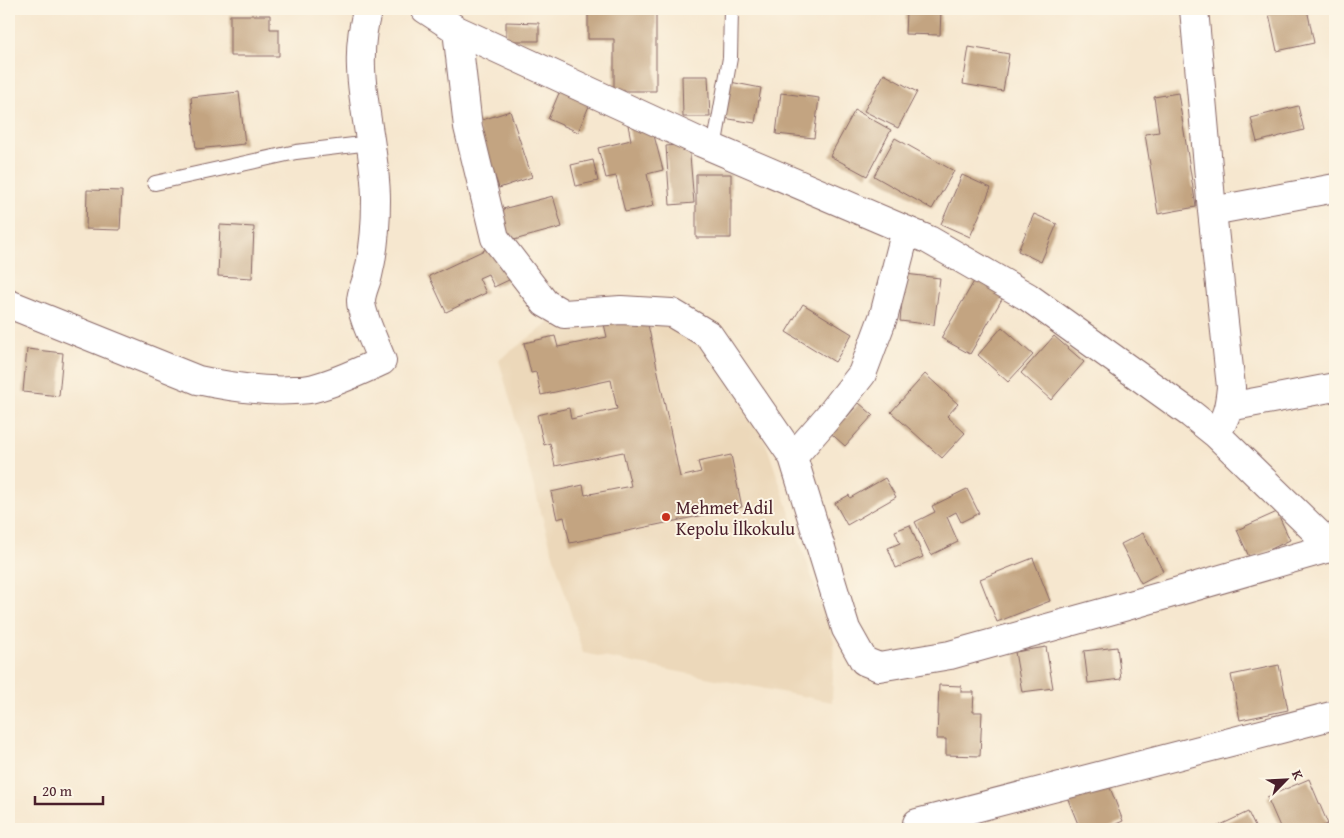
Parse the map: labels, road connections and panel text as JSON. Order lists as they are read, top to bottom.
{
  "places": ["Mehmet Adil Kepolu İlkokulu"],
  "scale_bar": "20 m",
  "north": "top right"
}
